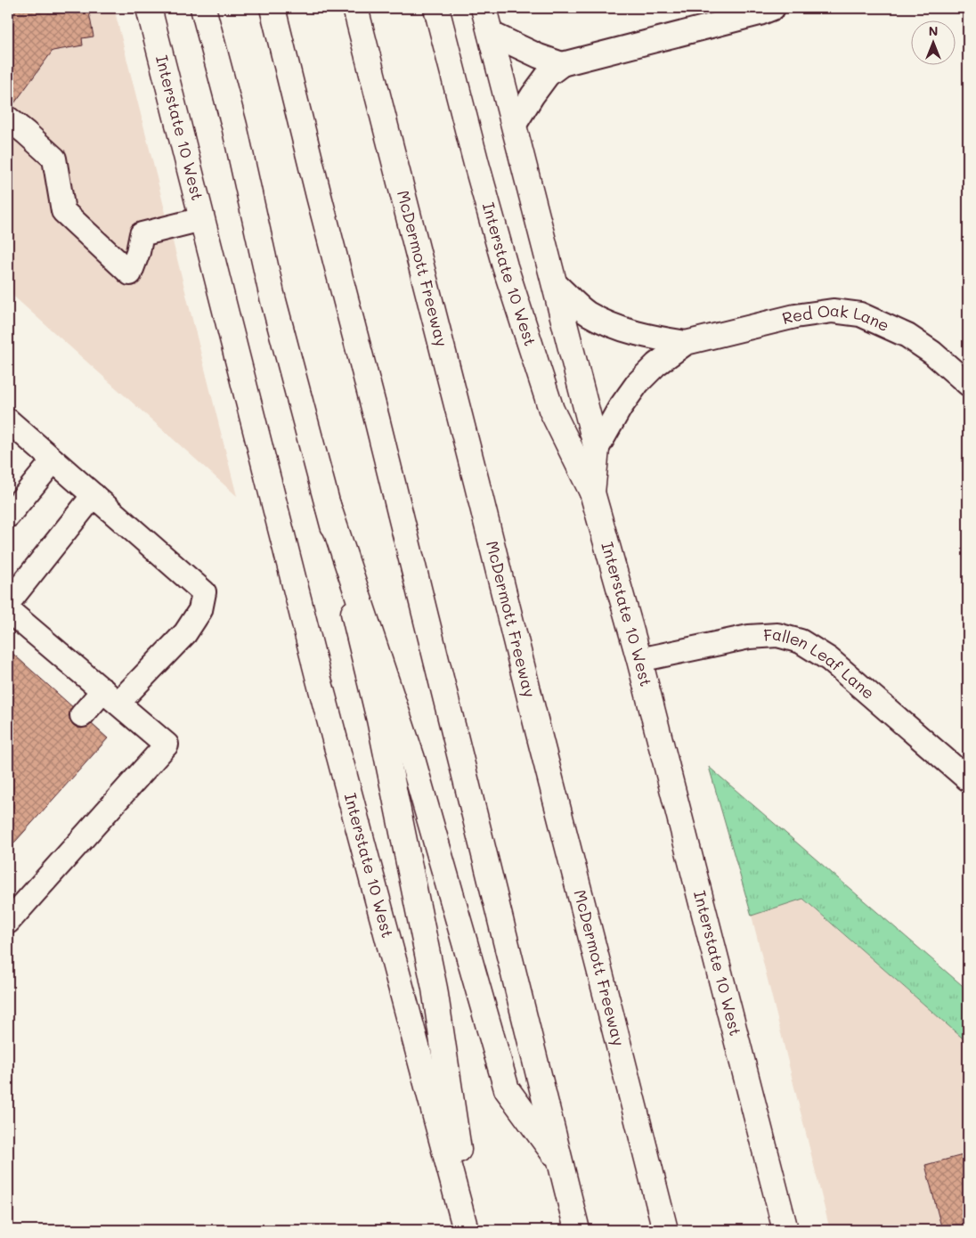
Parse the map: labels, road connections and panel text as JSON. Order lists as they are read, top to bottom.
{
  "streets": {
    "main road": ["Interstate 10 West", "McDermott Freeway"],
    "street": ["Red Oak Lane", "Fallen Leaf Lane"]
  },
  "crossings": [
    ["Interstate 10 West", "Fallen Leaf Lane"]
  ],
  "north": "top"
}
